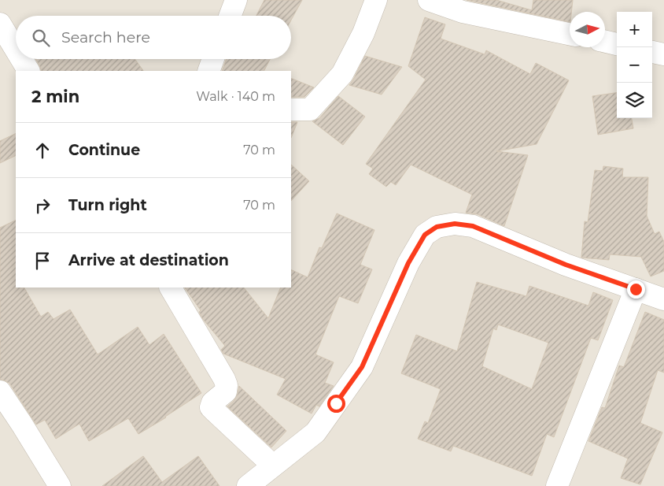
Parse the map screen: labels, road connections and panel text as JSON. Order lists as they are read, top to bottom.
{
  "north": "right",
  "page": {
    "map_buttons": ["+", "−"],
    "search": "Search here",
    "heading": ["2 min", "Walk · 140 m"],
    "list": [
      ["Continue", "70 m"],
      ["Turn right", "70 m"],
      "Arrive at destination"
    ]
  }
}
